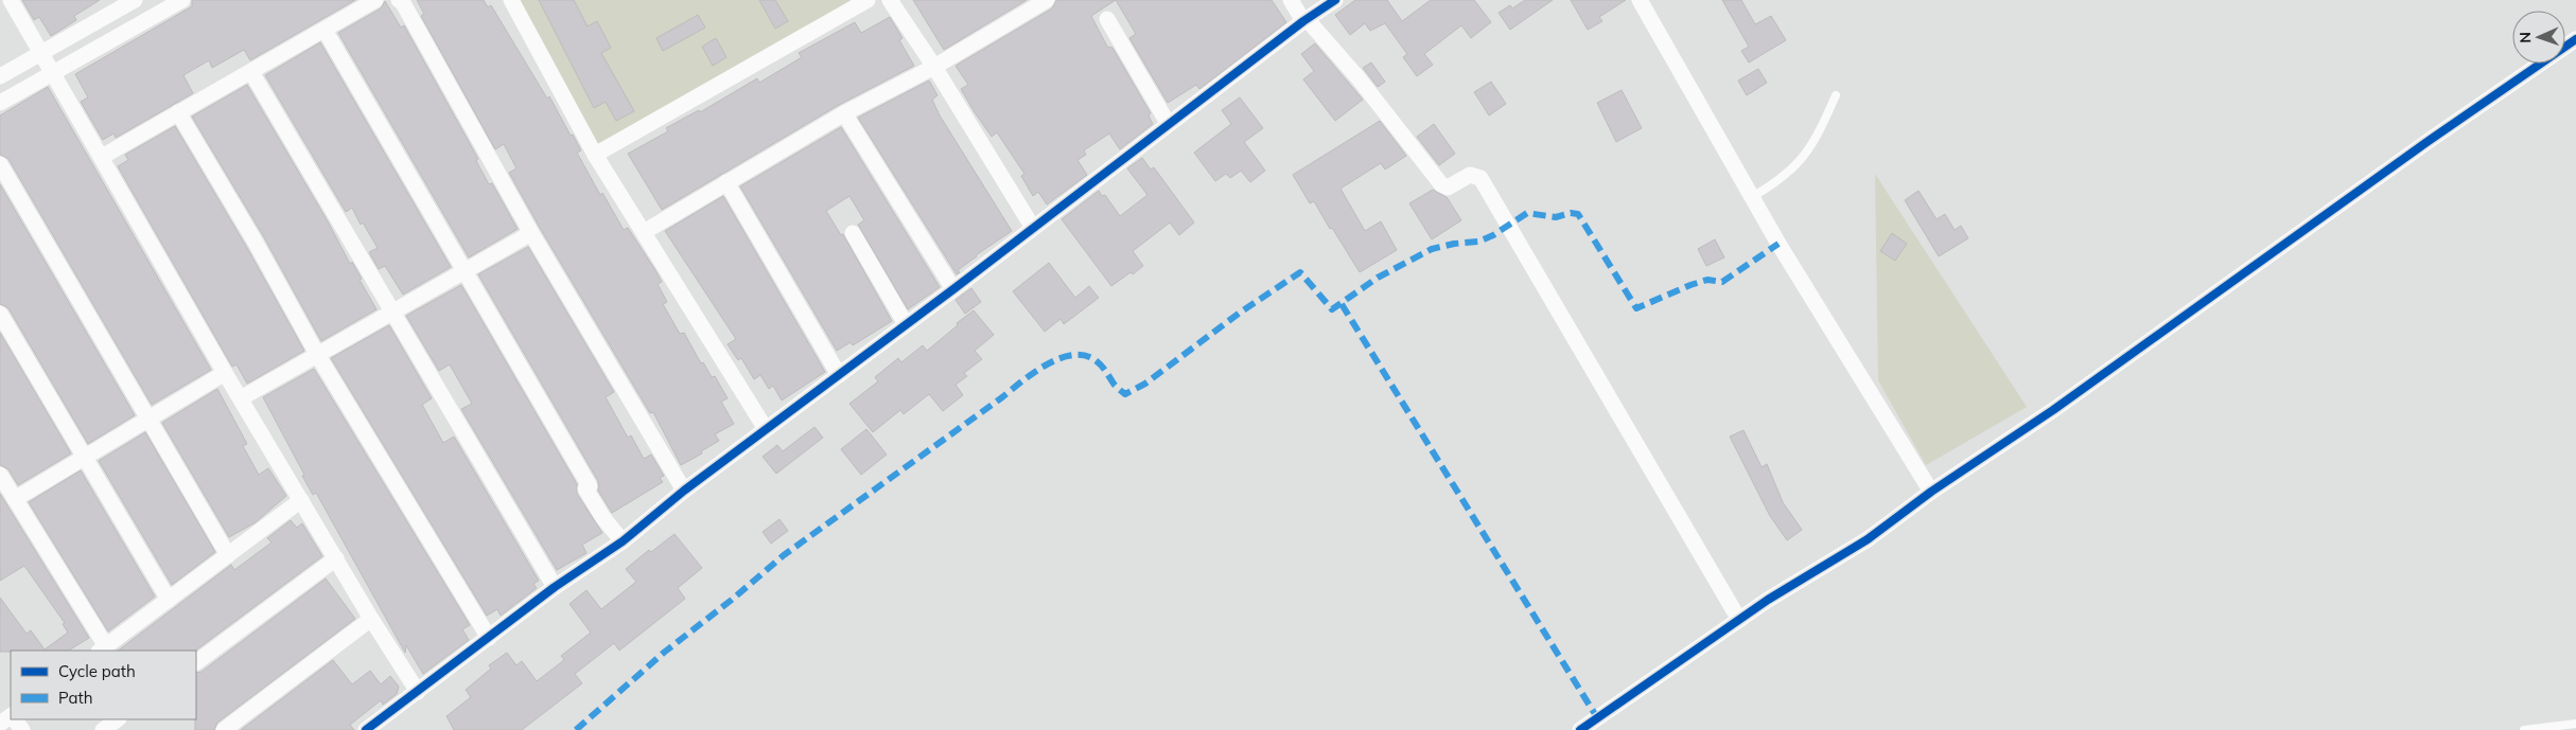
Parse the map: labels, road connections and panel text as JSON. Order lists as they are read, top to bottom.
{
  "legend": ["Cycle path", "Path"],
  "north": "left"
}
